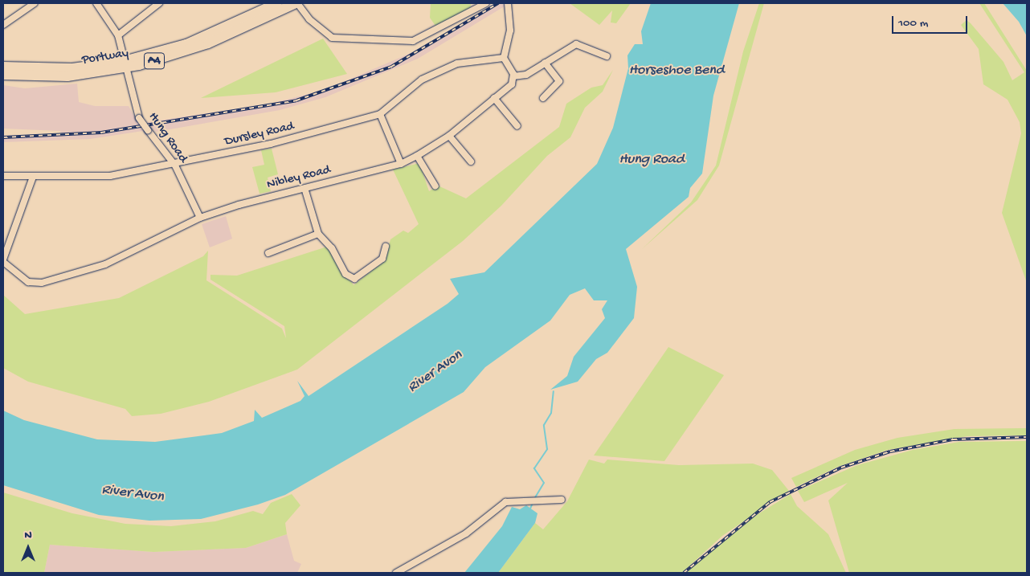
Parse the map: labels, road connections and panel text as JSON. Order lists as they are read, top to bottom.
{
  "streets": {
    "highway": ["Portway", "A4"],
    "street": ["Dursley Road", "Hung Road", "Nibley Road"]
  },
  "crossings": [
    ["Portway", "Hung Road"],
    ["Dursley Road", "Hung Road"],
    ["Hung Road", "Nibley Road"]
  ],
  "water": ["Horseshoe Bend", "Hung Road", "River Avon"],
  "scale_bar": "100 m",
  "north": "top"
}
